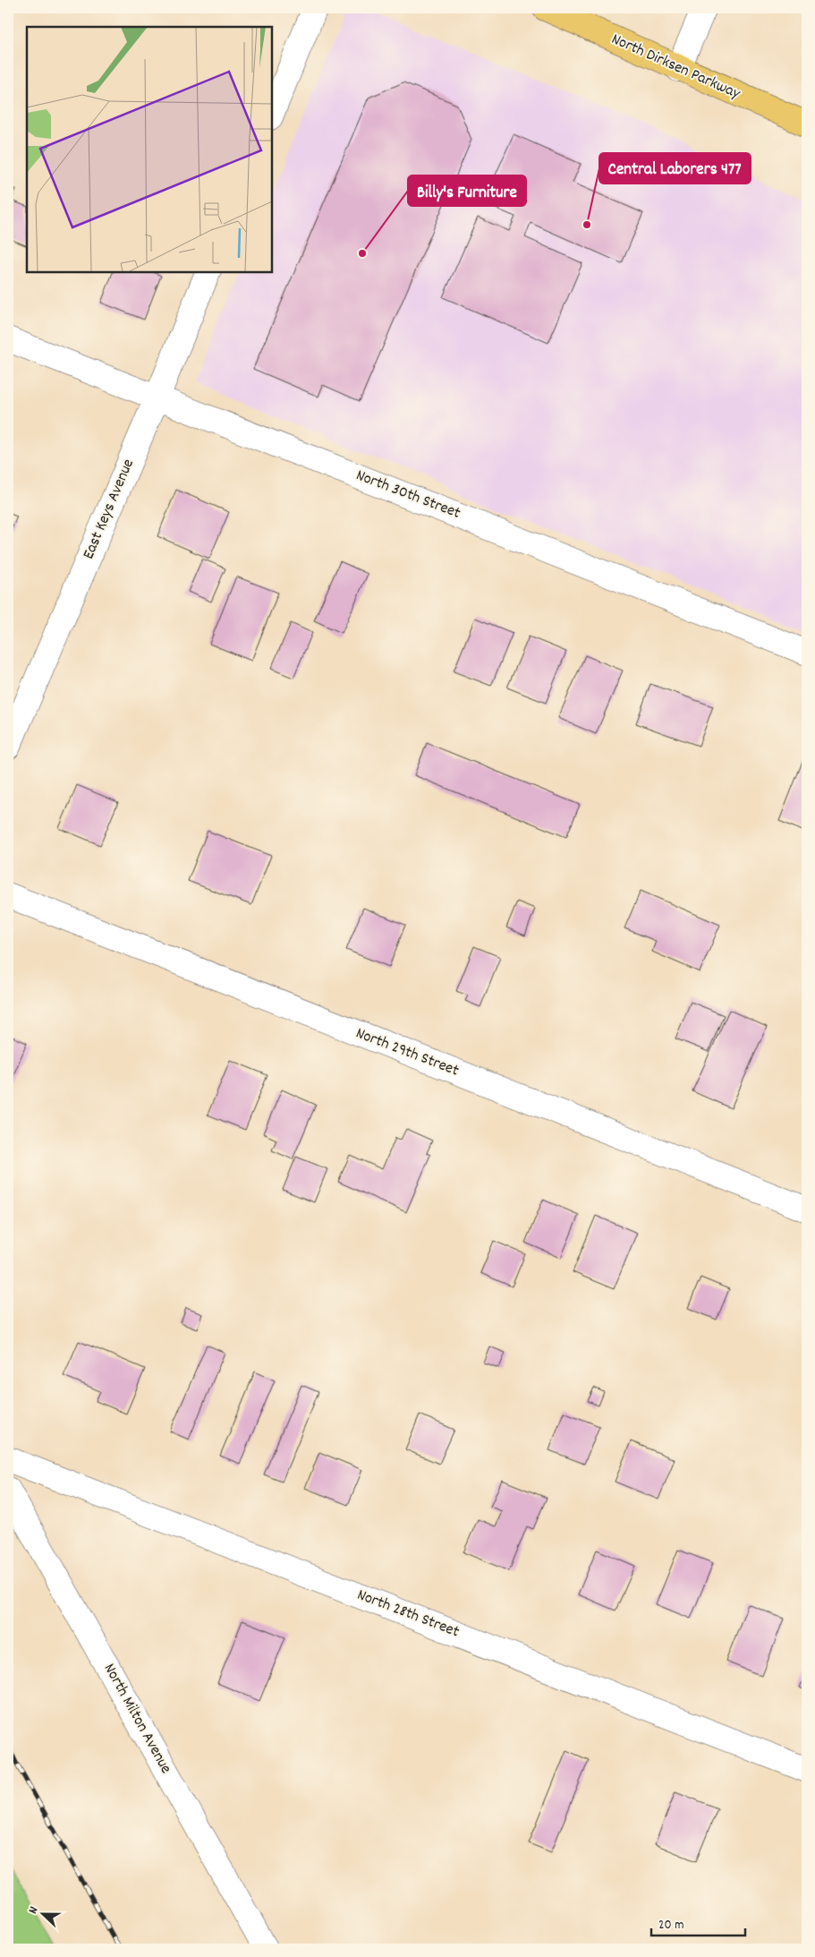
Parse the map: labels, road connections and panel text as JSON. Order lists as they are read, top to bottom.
{
  "streets": {
    "main road": ["North Dirksen Parkway"],
    "street": [
      "North 30th Street",
      "East Keys Avenue",
      "North 29th Street",
      "North 28th Street",
      "North Milton Avenue"
    ]
  },
  "crossings": [
    ["North 30th Street", "East Keys Avenue"]
  ],
  "places": ["Central Laborers 477", "Billy's Furniture"],
  "scale_bar": "20 m",
  "north": "left"
}
